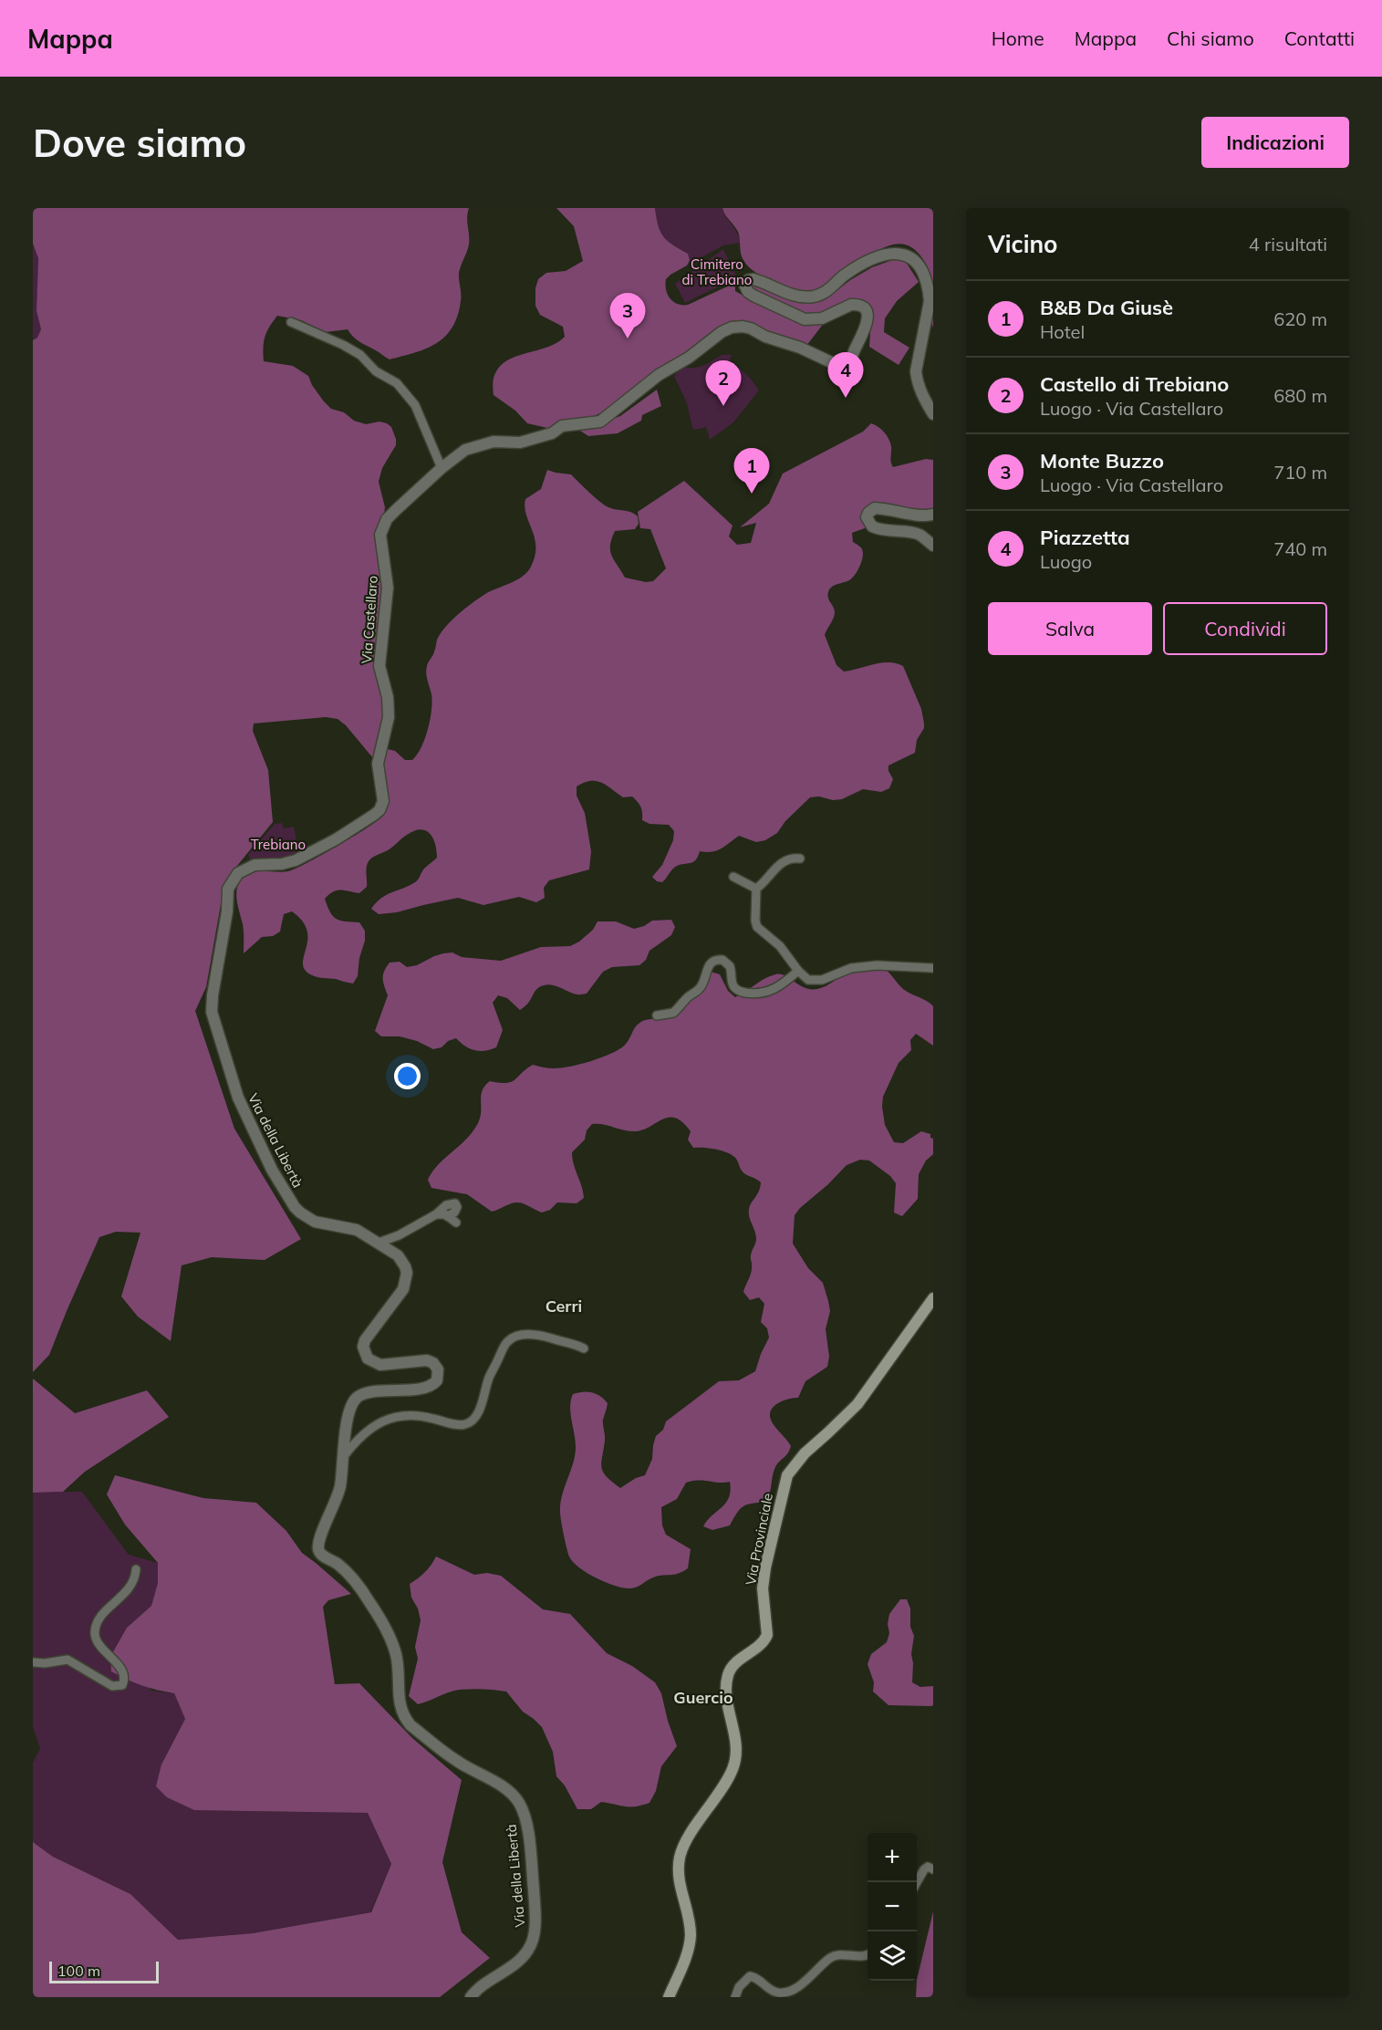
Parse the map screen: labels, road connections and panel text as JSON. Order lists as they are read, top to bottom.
{
  "streets": {
    "main road": ["Via Provinciale"],
    "street": ["Via Castellaro", "Via della Libertà"]
  },
  "crossings": [
    ["Via Castellaro", "Via della Libertà"]
  ],
  "districts": ["Cerri", "Guercio"],
  "parks": ["Cimitero di Trebiano", "Trebiano"],
  "scale_bar": "100 m",
  "page": {
    "header": "Mappa",
    "nav": [
      "Home",
      "Mappa",
      "Chi siamo",
      "Contatti"
    ],
    "buttons": [
      "Indicazioni",
      ["Salva", "Condividi"]
    ],
    "title": "Dove siamo",
    "heading": ["Vicino", "4 risultati"],
    "list": [
      {
        "mark": "1",
        "name": "B&B Da Giusè",
        "note": "Hotel",
        "value": "620 m"
      },
      {
        "mark": "2",
        "name": "Castello di Trebiano",
        "note": "Luogo · Via Castellaro",
        "value": "680 m"
      },
      {
        "mark": "3",
        "name": "Monte Buzzo",
        "note": "Luogo · Via Castellaro",
        "value": "710 m"
      },
      {
        "mark": "4",
        "name": "Piazzetta",
        "note": "Luogo",
        "value": "740 m"
      }
    ],
    "pins": [
      "3",
      "4",
      "2",
      "1"
    ],
    "map_buttons": ["+", "−"],
    "scale": "100 m"
  }
}
